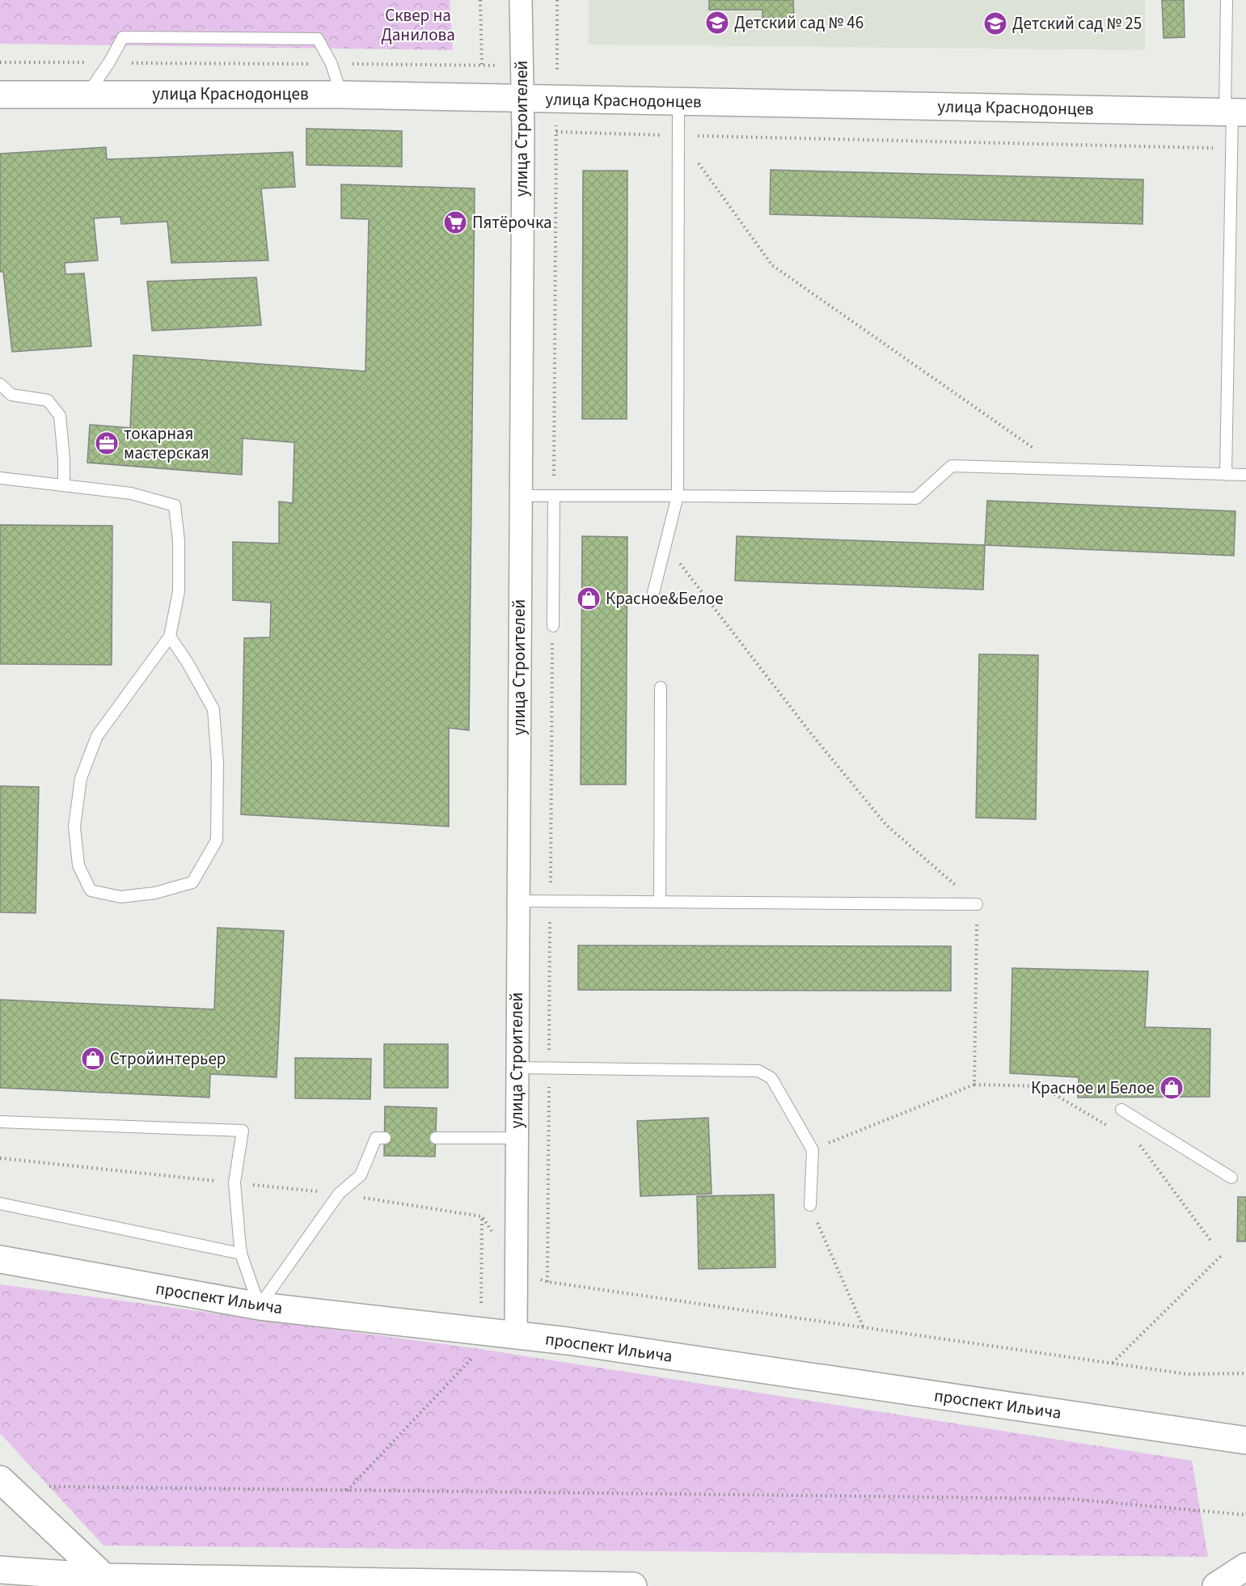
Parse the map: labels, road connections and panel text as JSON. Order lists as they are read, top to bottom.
{
  "streets": {
    "main road": ["улица Краснодонцев", "проспект Ильича"],
    "street": ["улица Строителей"]
  },
  "crossings": [
    ["улица Краснодонцев", "улица Строителей"],
    ["улица Строителей", "проспект Ильича"]
  ],
  "parks": ["Сквер на Данилова"],
  "places": {
    "school or university": ["Детский сад № 46", "Детский сад № 25"],
    "supermarket": ["Пятёрочка"],
    "office": ["токарная мастерская"],
    "shop": ["Красное&Белое", "Стройинтерьер", "Красное и Белое"]
  }
}
